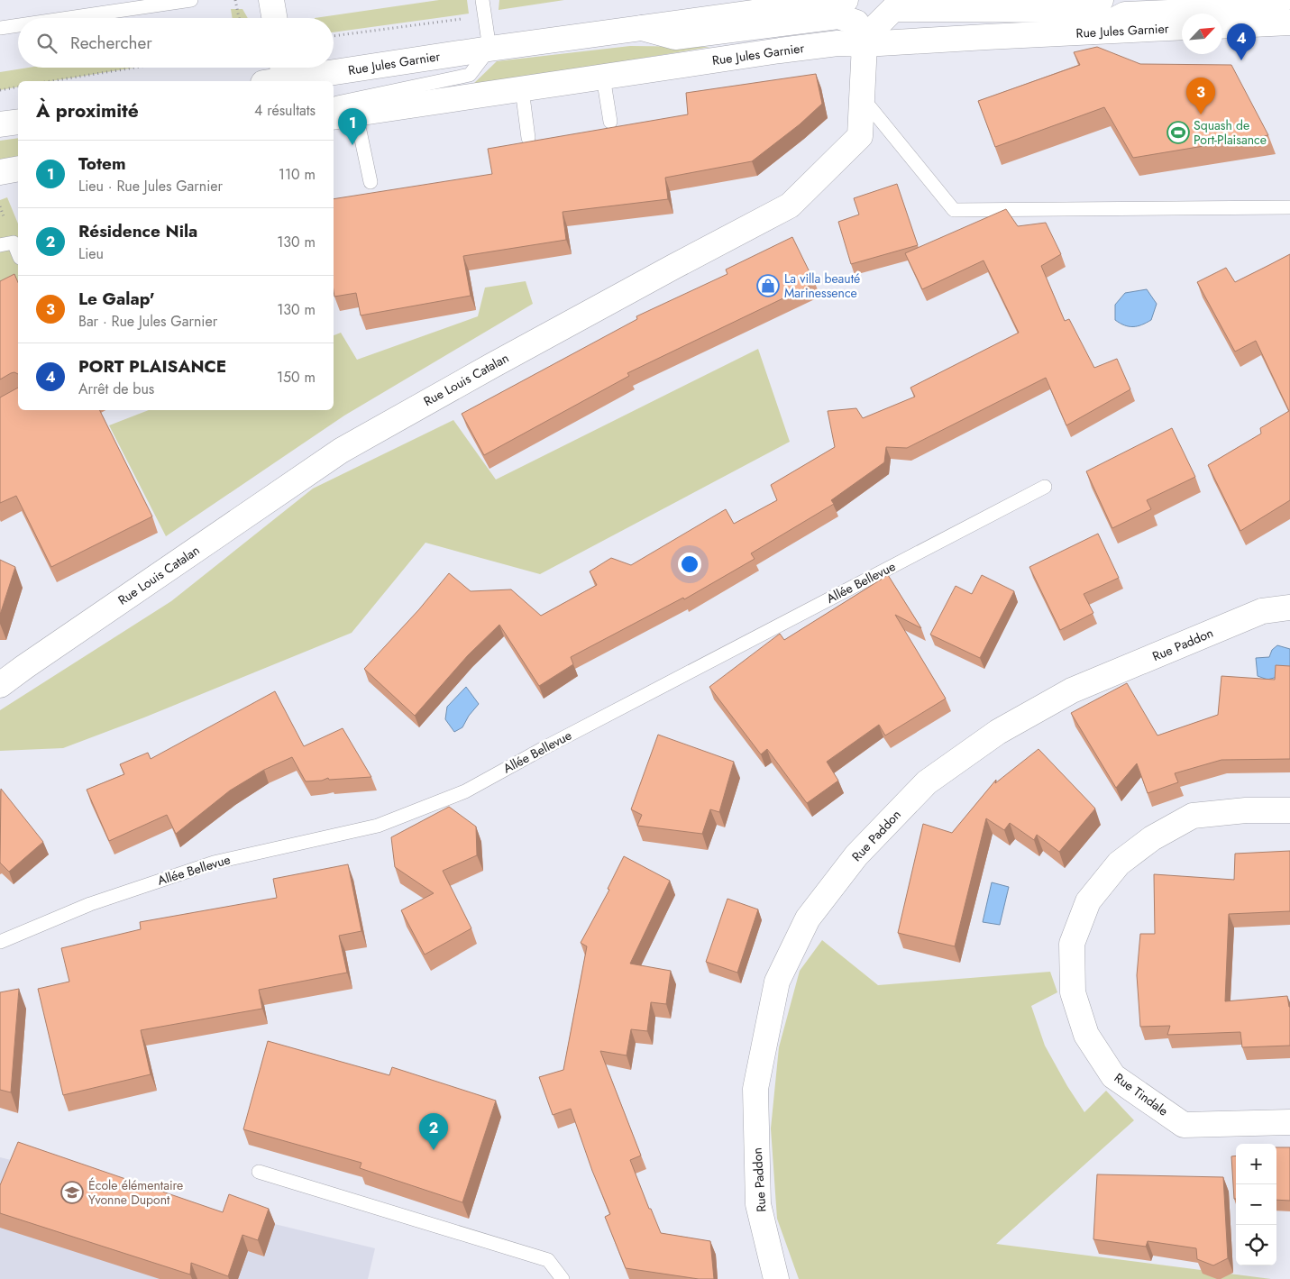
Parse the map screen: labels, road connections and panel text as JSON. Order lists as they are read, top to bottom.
{
  "streets": {
    "street": [
      "Rue Jules Garnier",
      "Rue Louis Catalan",
      "Rue Paddon",
      "Rue Tindale"
    ],
    "lane": ["Allée Bellevue"]
  },
  "crossings": [
    ["Rue Jules Garnier", "Rue Louis Catalan"]
  ],
  "places": {
    "sports": ["Squash de Port-Plaisance"],
    "shop": ["La villa beauté Marinessence"],
    "school or university": ["École élémentaire Yvonne Dupont"]
  },
  "north": "top right",
  "page": {
    "search": "Rechercher",
    "pins": [
      "4",
      "3",
      "1",
      "2"
    ],
    "heading": ["À proximité", "4 résultats"],
    "list": [
      {
        "mark": "1",
        "name": "Totem",
        "note": "Lieu · Rue Jules Garnier",
        "value": "110 m"
      },
      {
        "mark": "2",
        "name": "Résidence Nila",
        "note": "Lieu",
        "value": "130 m"
      },
      {
        "mark": "3",
        "name": "Le Galap'",
        "note": "Bar · Rue Jules Garnier",
        "value": "130 m"
      },
      {
        "mark": "4",
        "name": "PORT PLAISANCE",
        "note": "Arrêt de bus",
        "value": "150 m"
      }
    ],
    "map_buttons": ["+", "−"]
  }
}
